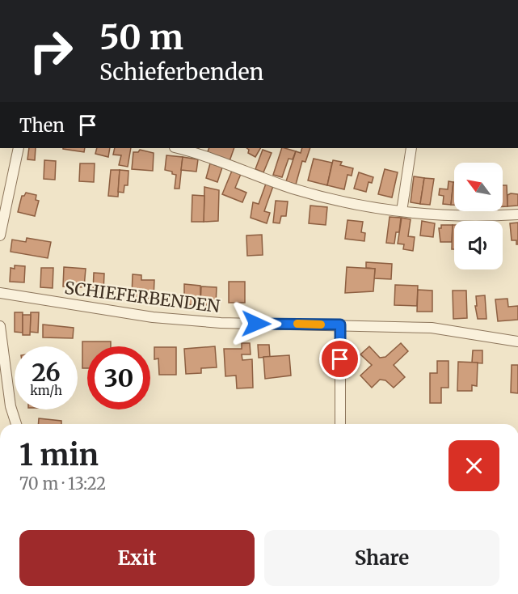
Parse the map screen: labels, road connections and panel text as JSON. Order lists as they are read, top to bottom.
{
  "streets": {
    "street": ["SCHIEFERBENDEN"]
  },
  "north": "top left",
  "page": {
    "turn": ["50 m", "Schieferbenden"],
    "then": "Then",
    "speed": "26 km/h",
    "limit": "30",
    "heading": ["1 min", "70 m · 13:22"],
    "buttons": ["Exit", "Share"]
  }
}
